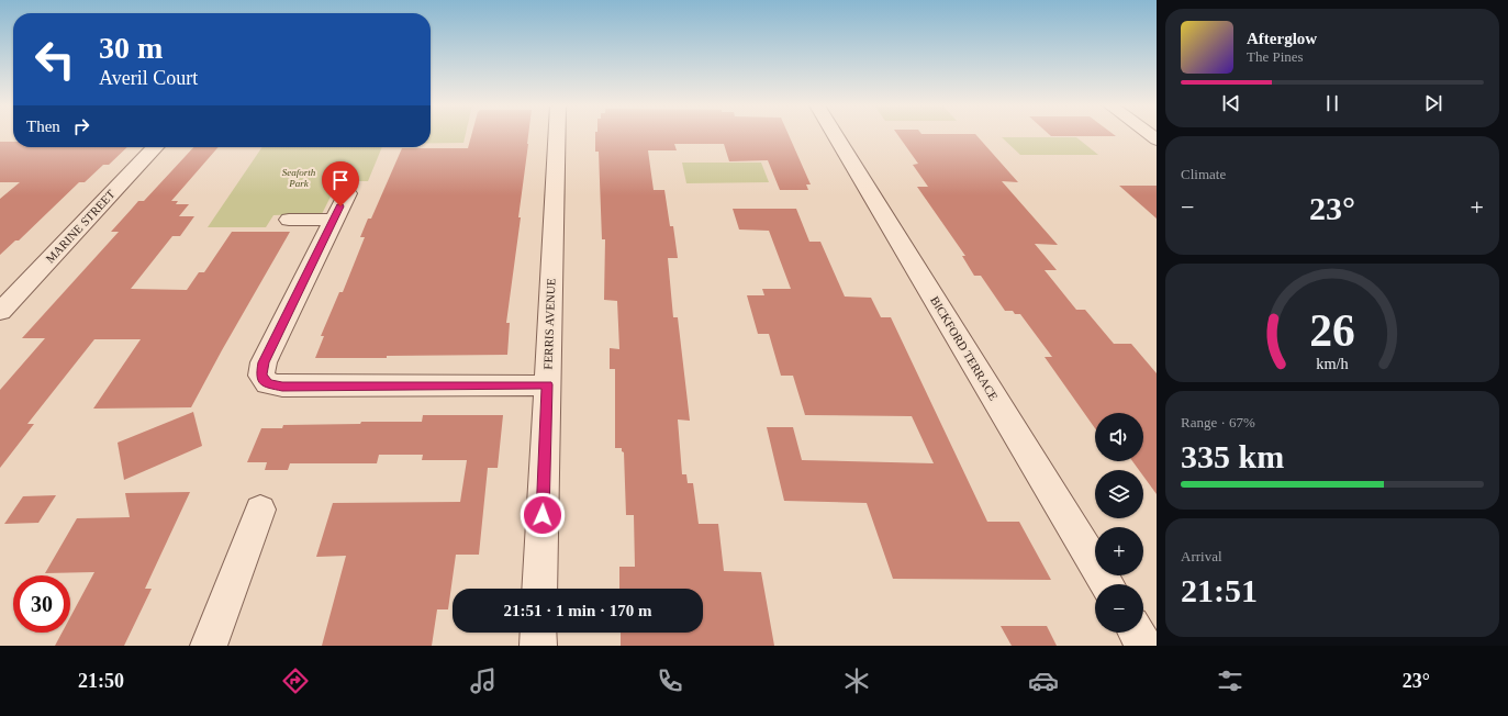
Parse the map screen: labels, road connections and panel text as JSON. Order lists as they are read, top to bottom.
{
  "streets": {
    "street": ["MARINE STREET", "FERRIS AVENUE", "BICKFORD TERRACE"]
  },
  "parks": ["Seaforth Park"],
  "page": {
    "turn": ["30 m", "Averil Court"],
    "song": ["Afterglow", "The Pines"],
    "then": "Then",
    "tile": [
      "Climate",
      ["Range · 67%", "335 km"],
      ["Arrival", "21:51"]
    ],
    "heat": ["−", "23°", "+"],
    "map_buttons": ["+", "−"],
    "limit": "30",
    "trip": "21:51 · 1 min · 170 m",
    "tabs": ["21:50", "23°"],
    "gauge": ["26", "km/h"]
  }
}
